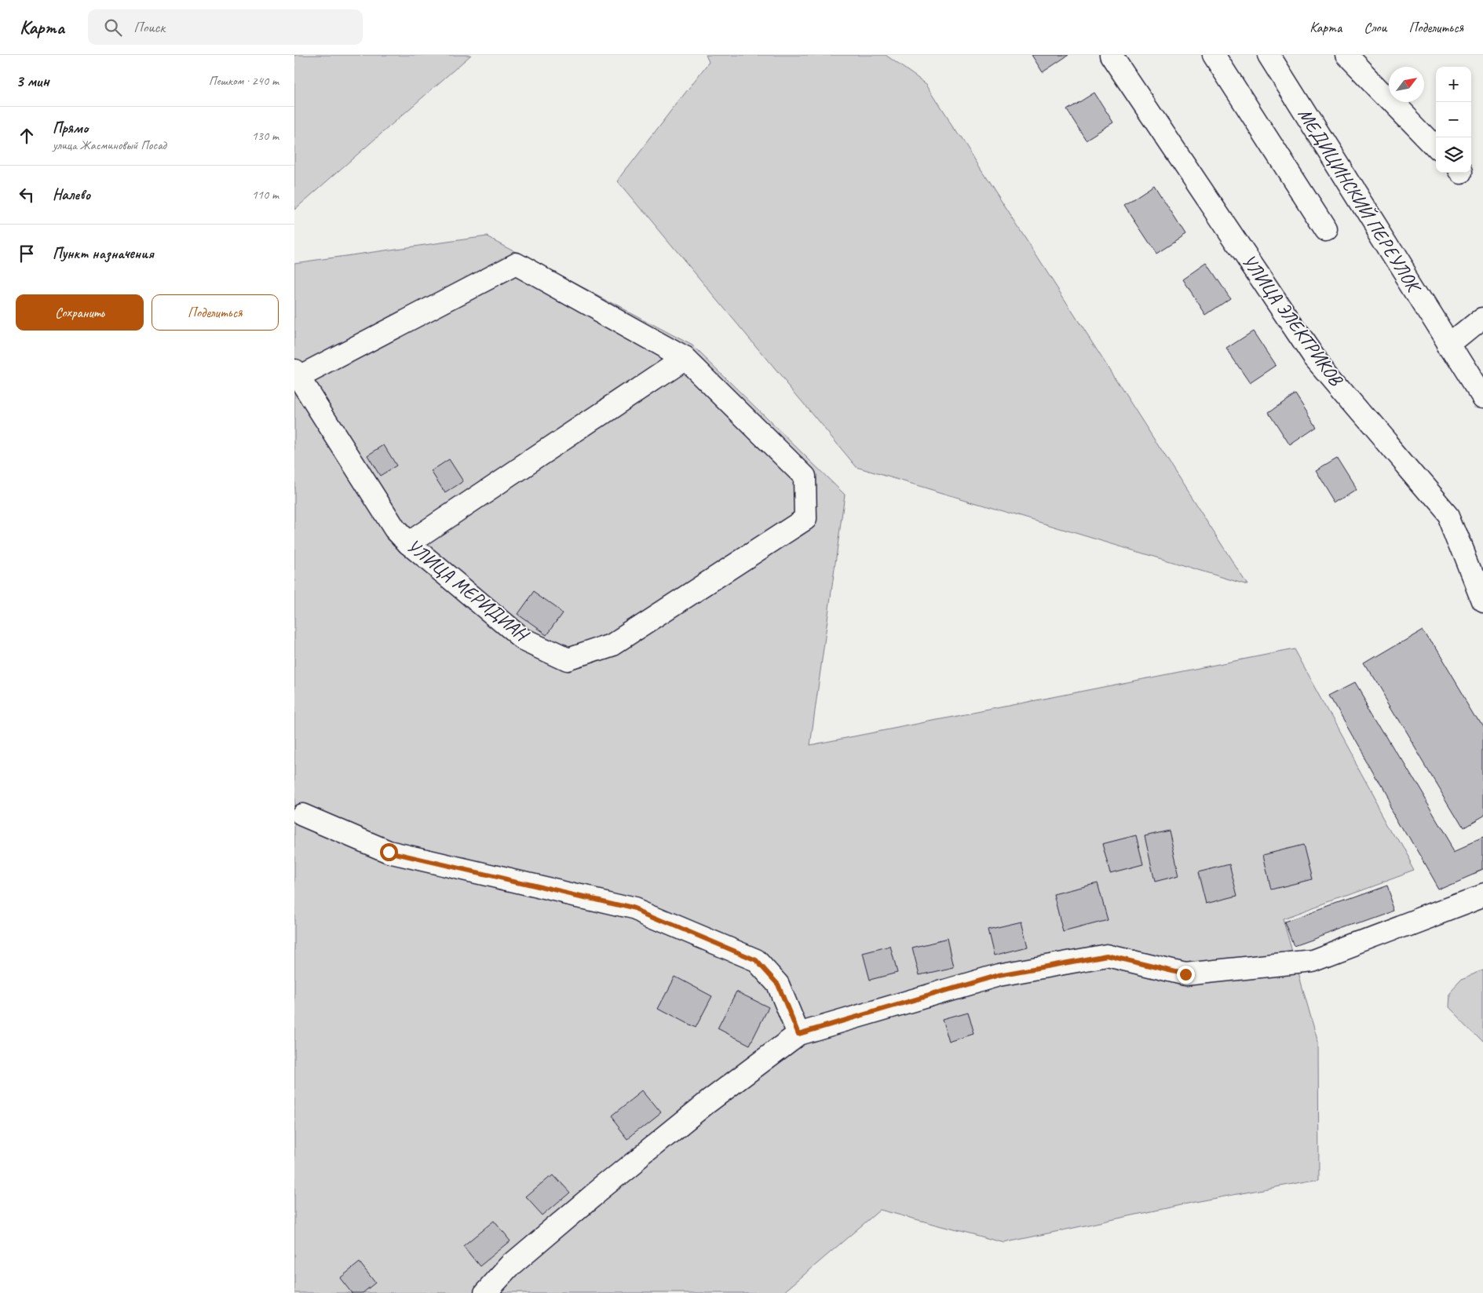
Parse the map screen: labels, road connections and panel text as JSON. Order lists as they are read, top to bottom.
{
  "streets": {
    "street": ["МЕДИЦИНСКИЙ ПЕРЕУЛОК", "УЛИЦА ЭЛЕКТРИКОВ", "УЛИЦА МЕРИДИАН"]
  },
  "north": "top right",
  "page": {
    "header": "Карта",
    "search": "Поиск",
    "nav": ["Карта", "Слои", "Поделиться"],
    "heading": ["3 мин", "Пешком · 240 m"],
    "map_buttons": ["+", "−"],
    "list": [
      ["Прямо", "улица Жасминовый Посад", "130 m"],
      ["Налево", "110 m"],
      "Пункт назначения"
    ],
    "buttons": ["Сохранить", "Поделиться"]
  }
}
